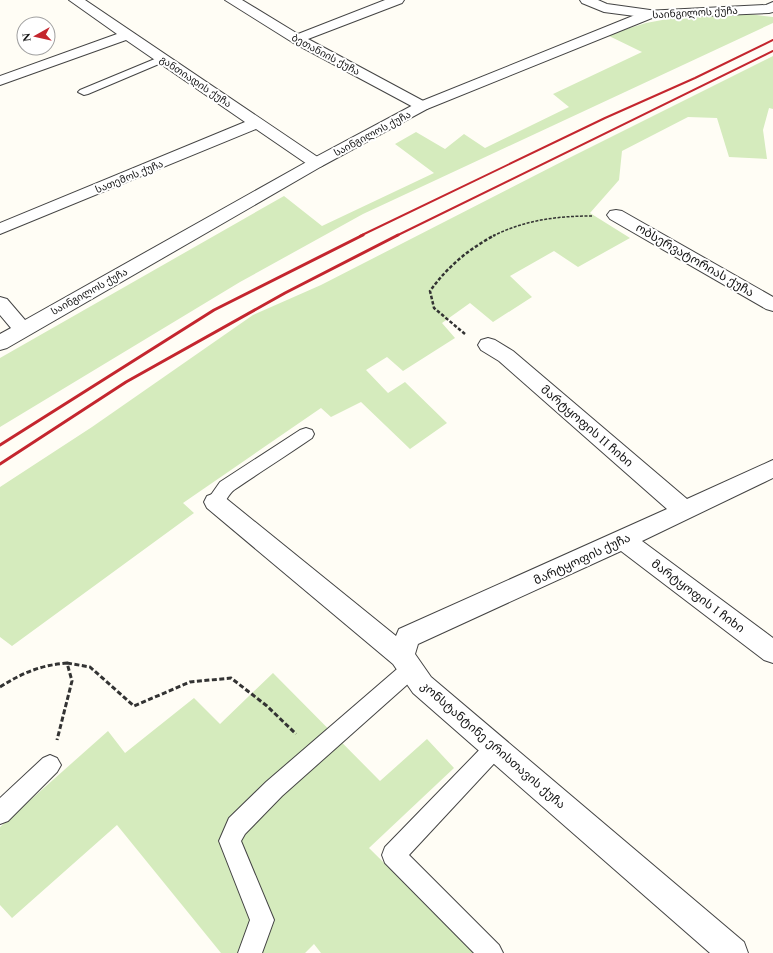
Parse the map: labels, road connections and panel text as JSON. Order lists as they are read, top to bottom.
{
  "streets": {
    "street": [
      "საინგილოს ქუჩა",
      "ბეთანიის ქუჩა",
      "განთიადის ქუჩა",
      "სათემოს ქუჩა",
      "ობსერვატორიას ქუჩა",
      "მარტყოფის II ჩიხი",
      "მარტყოფის ქუჩა",
      "მარტყოფის I ჩიხი",
      "კონსტანტინე ერისთავის ქუჩა"
    ]
  },
  "crossings": [
    ["საინგილოს ქუჩა", "ბეთანიის ქუჩა"],
    ["საინგილოს ქუჩა", "განთიადის ქუჩა"],
    ["განთიადის ქუჩა", "სათემოს ქუჩა"],
    ["მარტყოფის II ჩიხი", "მარტყოფის ქუჩა"],
    ["მარტყოფის ქუჩა", "მარტყოფის I ჩიხი"],
    ["მარტყოფის ქუჩა", "კონსტანტინე ერისთავის ქუჩა"]
  ],
  "north": "left"
}
